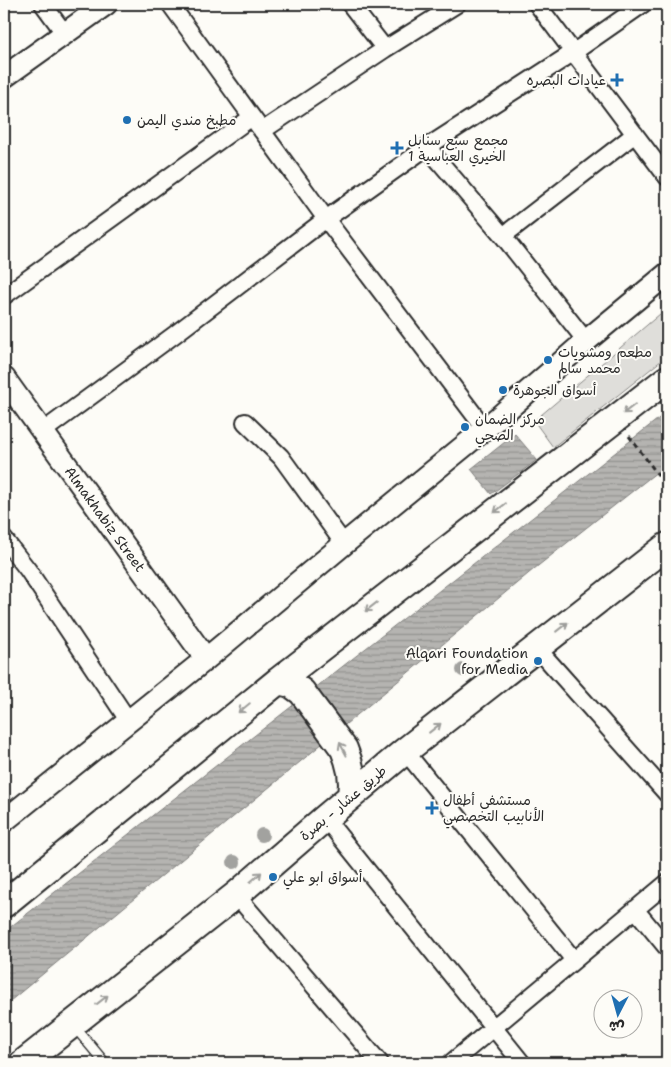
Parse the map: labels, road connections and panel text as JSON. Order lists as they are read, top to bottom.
{
  "streets": {
    "main road": ["طريق عشار - بصرة"],
    "street": ["Almakhabiz Street"]
  },
  "places": {
    "health": ["عيادات البصره", "مجمع سبع سنابل الخيري العباسية 1", "مستشفى أطفال الأنابيب التخصصي"],
    "other": [
      "مطبخ مندي اليمن",
      "مطعم ومشويات محمد سالم",
      "أسواق الجوهرة",
      "مركز الضمان الصحي",
      "Alqari Foundation for Media",
      "أسواق ابو علي"
    ]
  },
  "north": "bottom"
}
